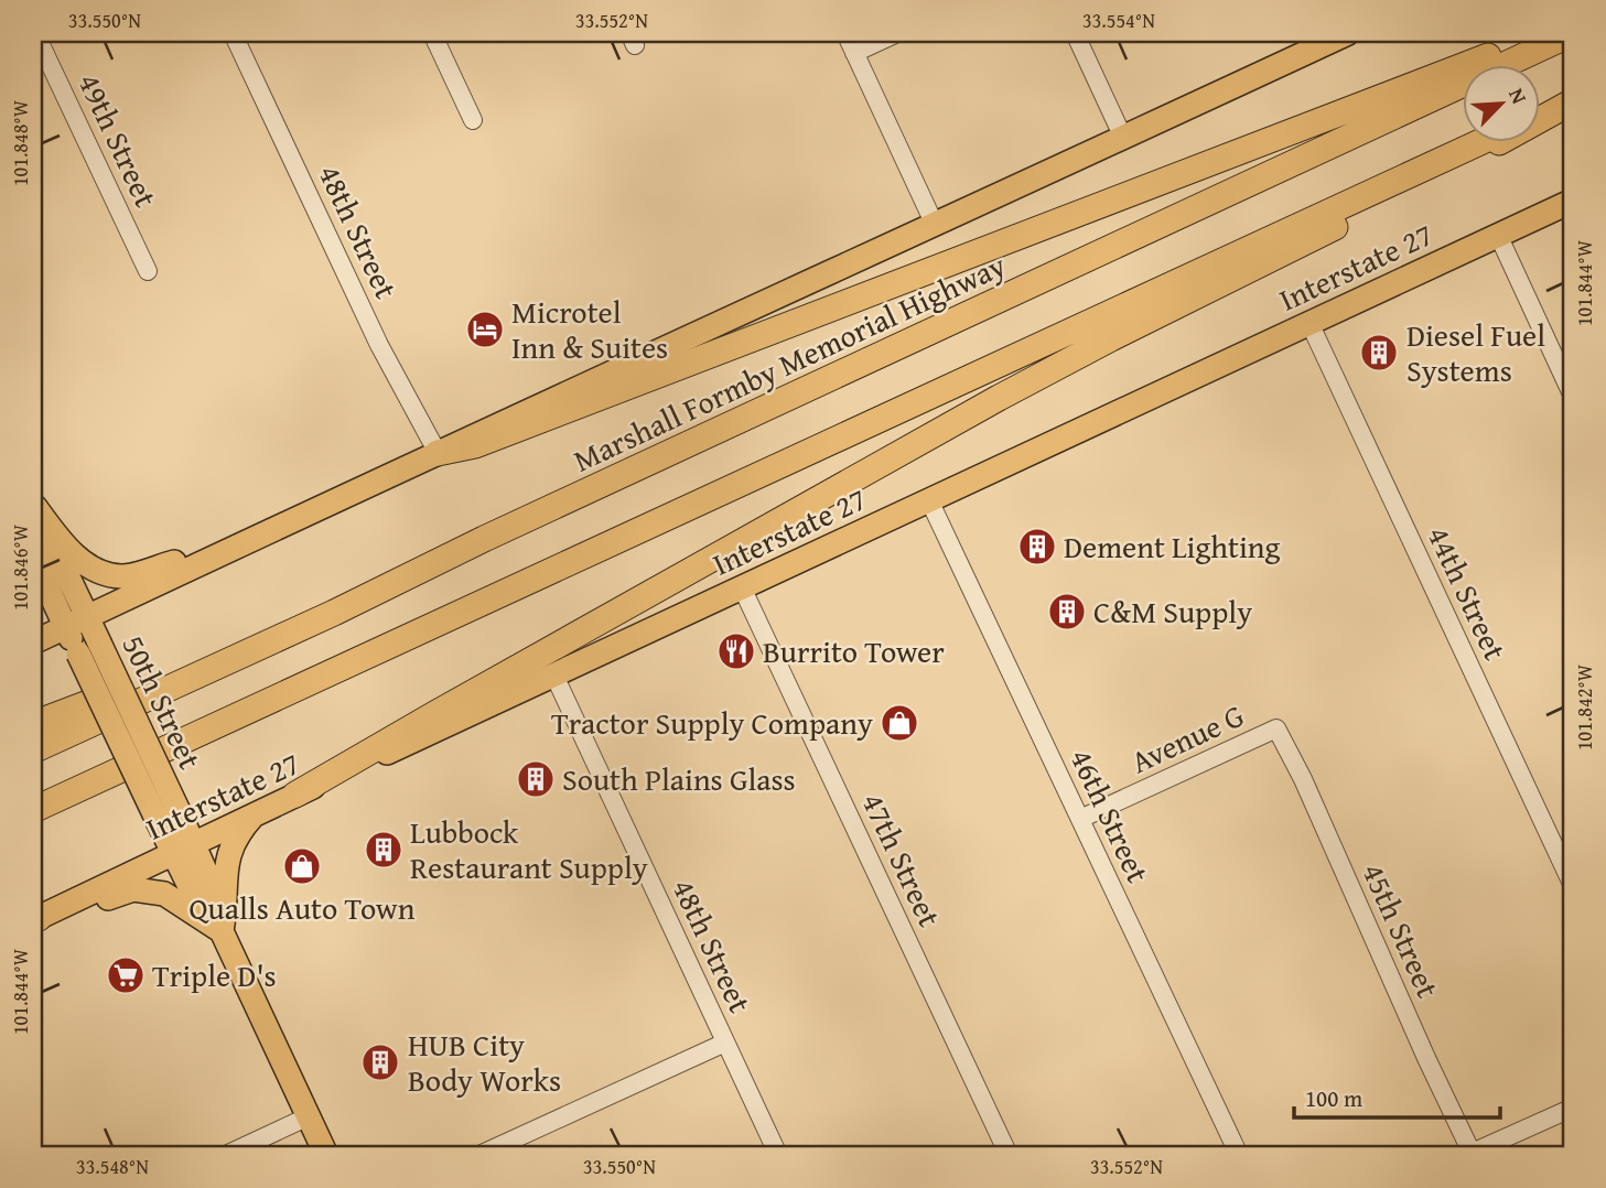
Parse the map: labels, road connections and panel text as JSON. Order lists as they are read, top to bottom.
{
  "streets": {
    "highway": ["Marshall Formby Memorial Highway"],
    "main road": ["Interstate 27", "50th Street"],
    "street": [
      "49th Street",
      "48th Street",
      "44th Street",
      "Avenue G",
      "46th Street",
      "47th Street",
      "45th Street"
    ]
  },
  "crossings": [
    ["48th Street", "Interstate 27"],
    ["Interstate 27", "44th Street"],
    ["Interstate 27", "50th Street"],
    ["Interstate 27", "46th Street"],
    ["Interstate 27", "47th Street"],
    ["Avenue G", "46th Street"],
    ["Avenue G", "45th Street"]
  ],
  "places": {
    "hotel": ["Microtel Inn & Suites"],
    "building": [
      "Diesel Fuel Systems",
      "Dement Lighting",
      "C&M Supply",
      "South Plains Glass",
      "Lubbock Restaurant Supply",
      "HUB City Body Works"
    ],
    "restaurant": ["Burrito Tower"],
    "shop": ["Tractor Supply Company", "Qualls Auto Town"],
    "supermarket": ["Triple D's"]
  },
  "scale_bar": "100 m",
  "north": "top right",
  "coordinates": [
    "33.550°N",
    "33.552°N",
    "33.554°N",
    "101.848°W",
    "101.844°W",
    "101.846°W",
    "101.842°W",
    "33.548°N"
  ]
}
